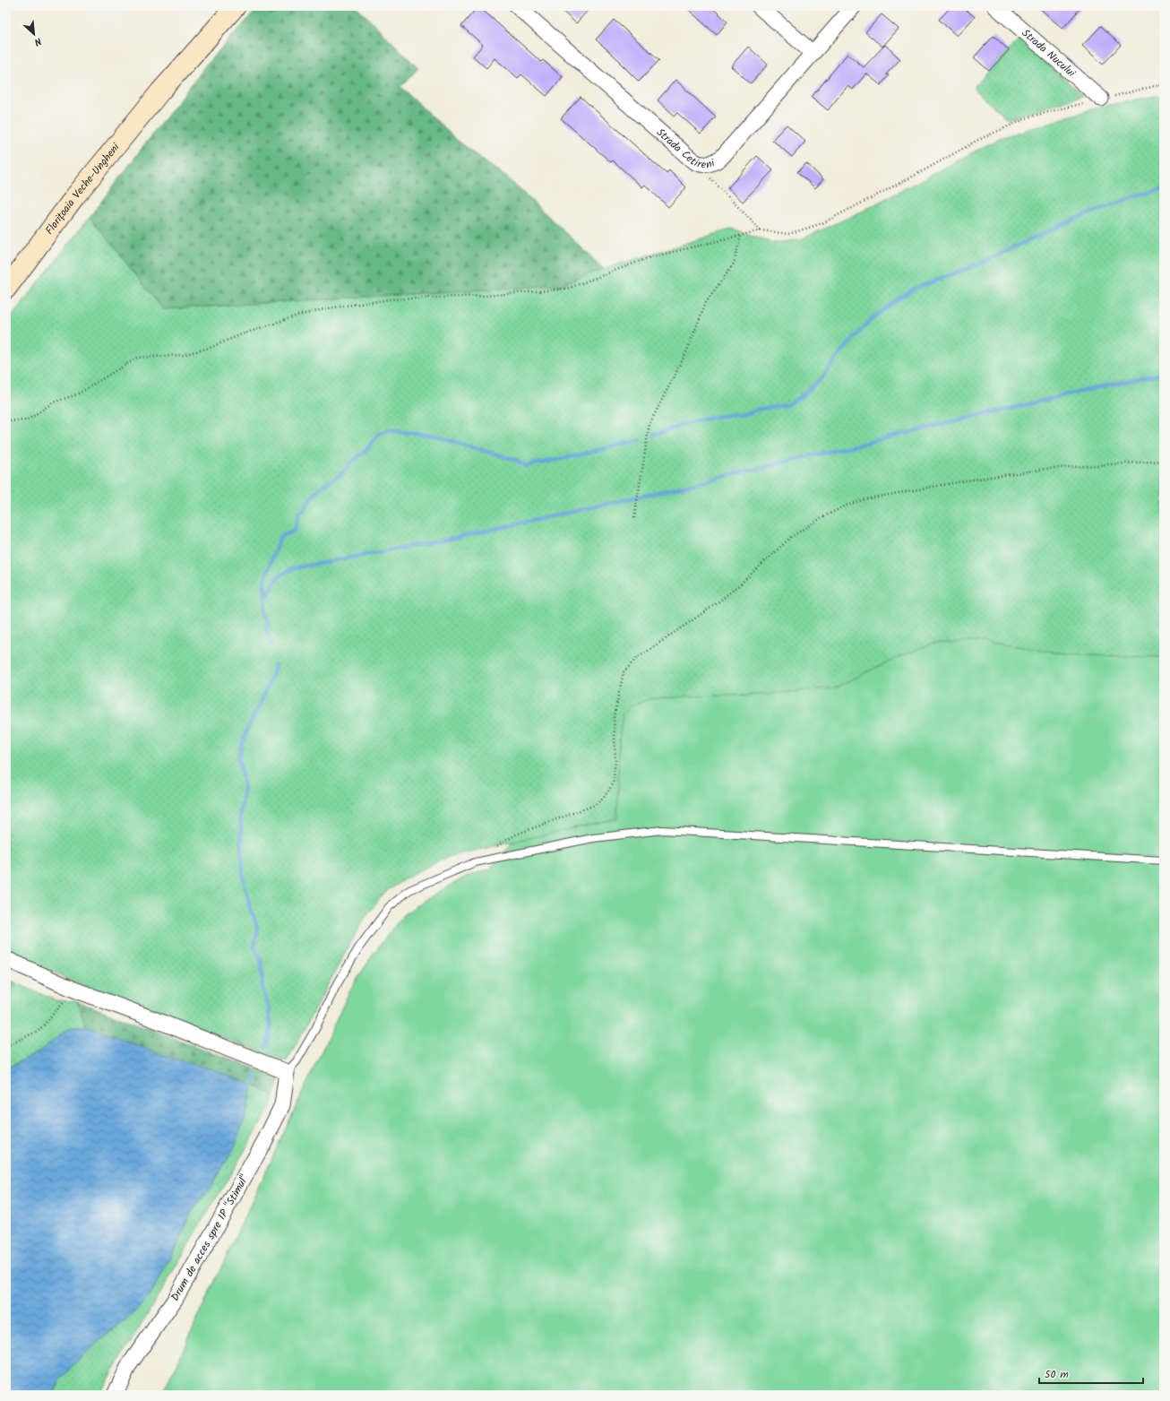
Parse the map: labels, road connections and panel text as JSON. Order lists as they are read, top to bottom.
{
  "streets": {
    "main road": ["Florițoaia Veche-Ungheni"],
    "street": ["Strada Nucului", "Strada Cetireni", "Drum de acces spre IP \"Stimul\""]
  },
  "scale_bar": "50 m",
  "north": "bottom right"
}
